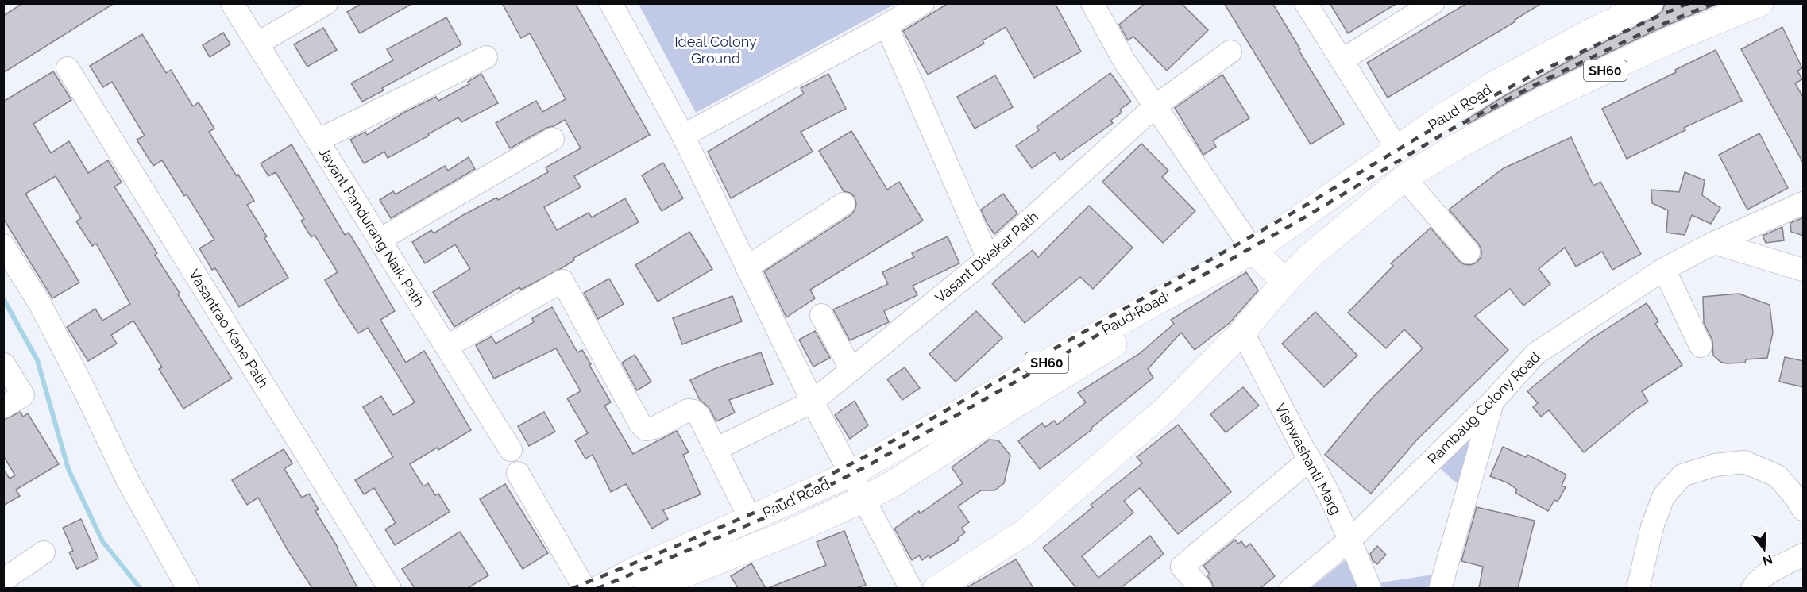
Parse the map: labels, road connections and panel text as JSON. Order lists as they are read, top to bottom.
{
  "streets": {
    "main road": ["SH60", "Paud Road"],
    "street": [
      "Jayant Pandurang Naik Path",
      "Vasant Divekar Path",
      "Vasantrao Kane Path",
      "Rambaug Colony Road",
      "Vishwashanti Marg"
    ]
  },
  "crossings": [
    ["SH60", "Vishwashanti Marg"],
    ["Rambaug Colony Road", "Vishwashanti Marg"]
  ],
  "parks": ["Ideal Colony Ground"],
  "north": "bottom"
}
